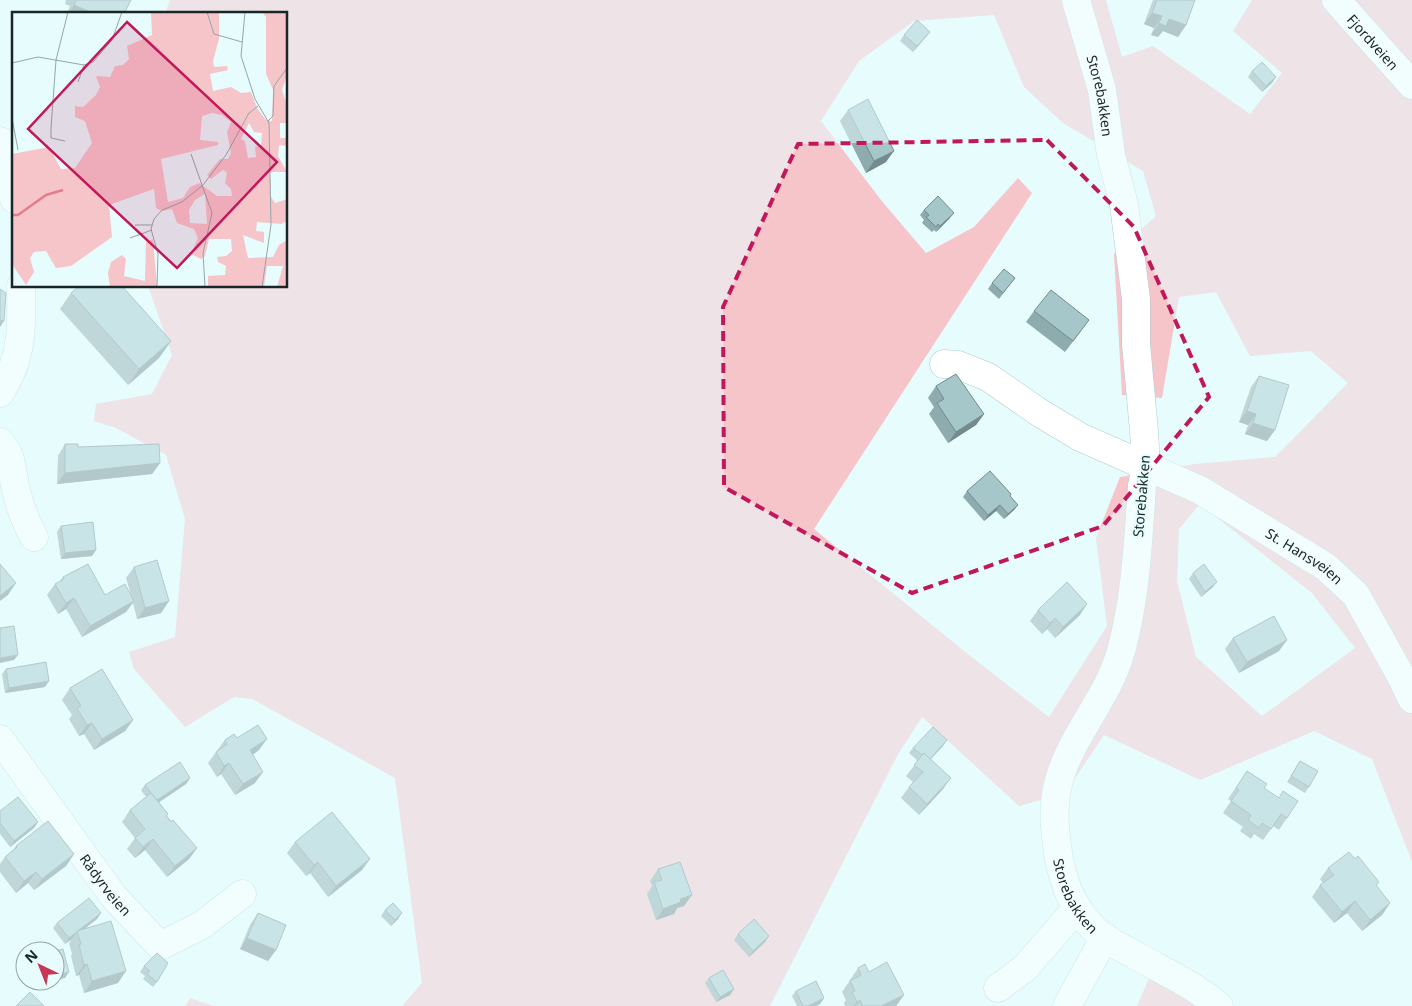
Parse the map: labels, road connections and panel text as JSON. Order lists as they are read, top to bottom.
{
  "streets": {
    "street": [
      "Fjordveien",
      "Storebakken",
      "St. Hansveien",
      "Rådyrveien"
    ]
  },
  "crossings": [
    ["Storebakken", "St. Hansveien"]
  ],
  "north": "top left"
}
